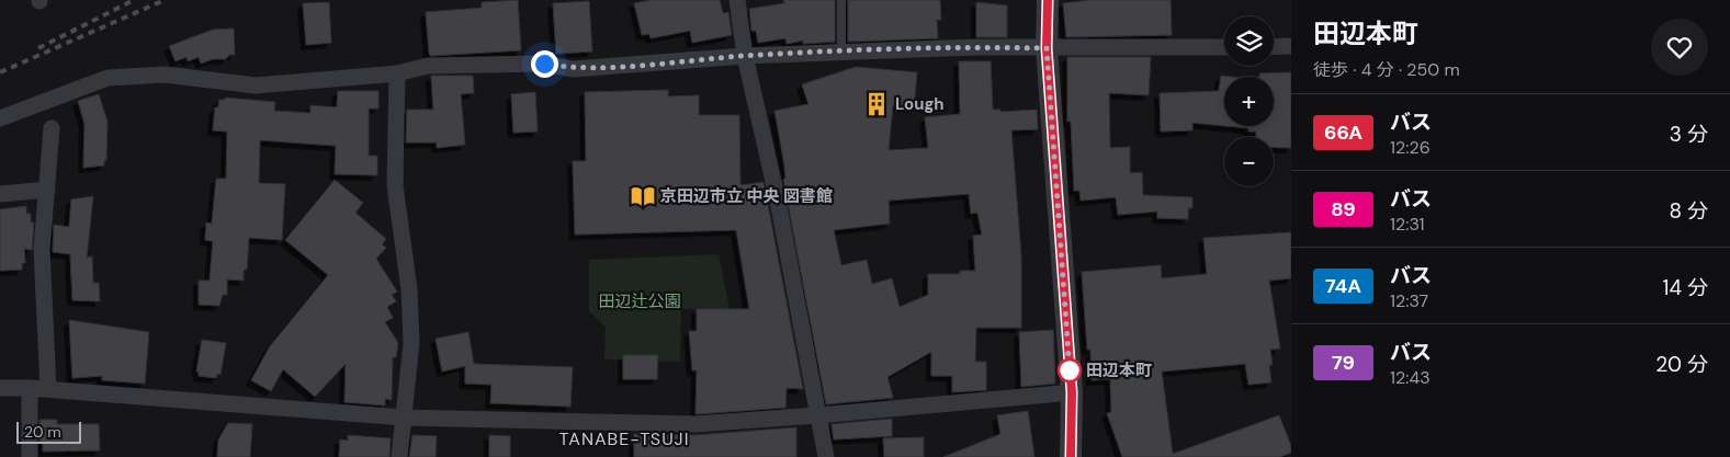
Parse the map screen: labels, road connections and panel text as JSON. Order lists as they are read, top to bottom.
{
  "districts": ["TANABE-TSUJI"],
  "parks": ["田辺辻公園"],
  "places": {
    "building": ["Lough"],
    "library": ["京田辺市立 中央 図書館"],
    "other": ["田辺本町"]
  },
  "lines": ["bus line 66A"],
  "scale_bar": "20 m",
  "page": {
    "heading": ["田辺本町", "徒歩 · 4 分 · 250 m"],
    "map_buttons": ["+", "−"],
    "list": [
      {
        "mark": "66A",
        "name": "バス",
        "note": "12:26",
        "value": "3 分"
      },
      {
        "mark": "89",
        "name": "バス",
        "note": "12:31",
        "value": "8 分"
      },
      {
        "mark": "74A",
        "name": "バス",
        "note": "12:37",
        "value": "14 分"
      },
      {
        "mark": "79",
        "name": "バス",
        "note": "12:43",
        "value": "20 分"
      }
    ],
    "scale": "20 m"
  }
}
